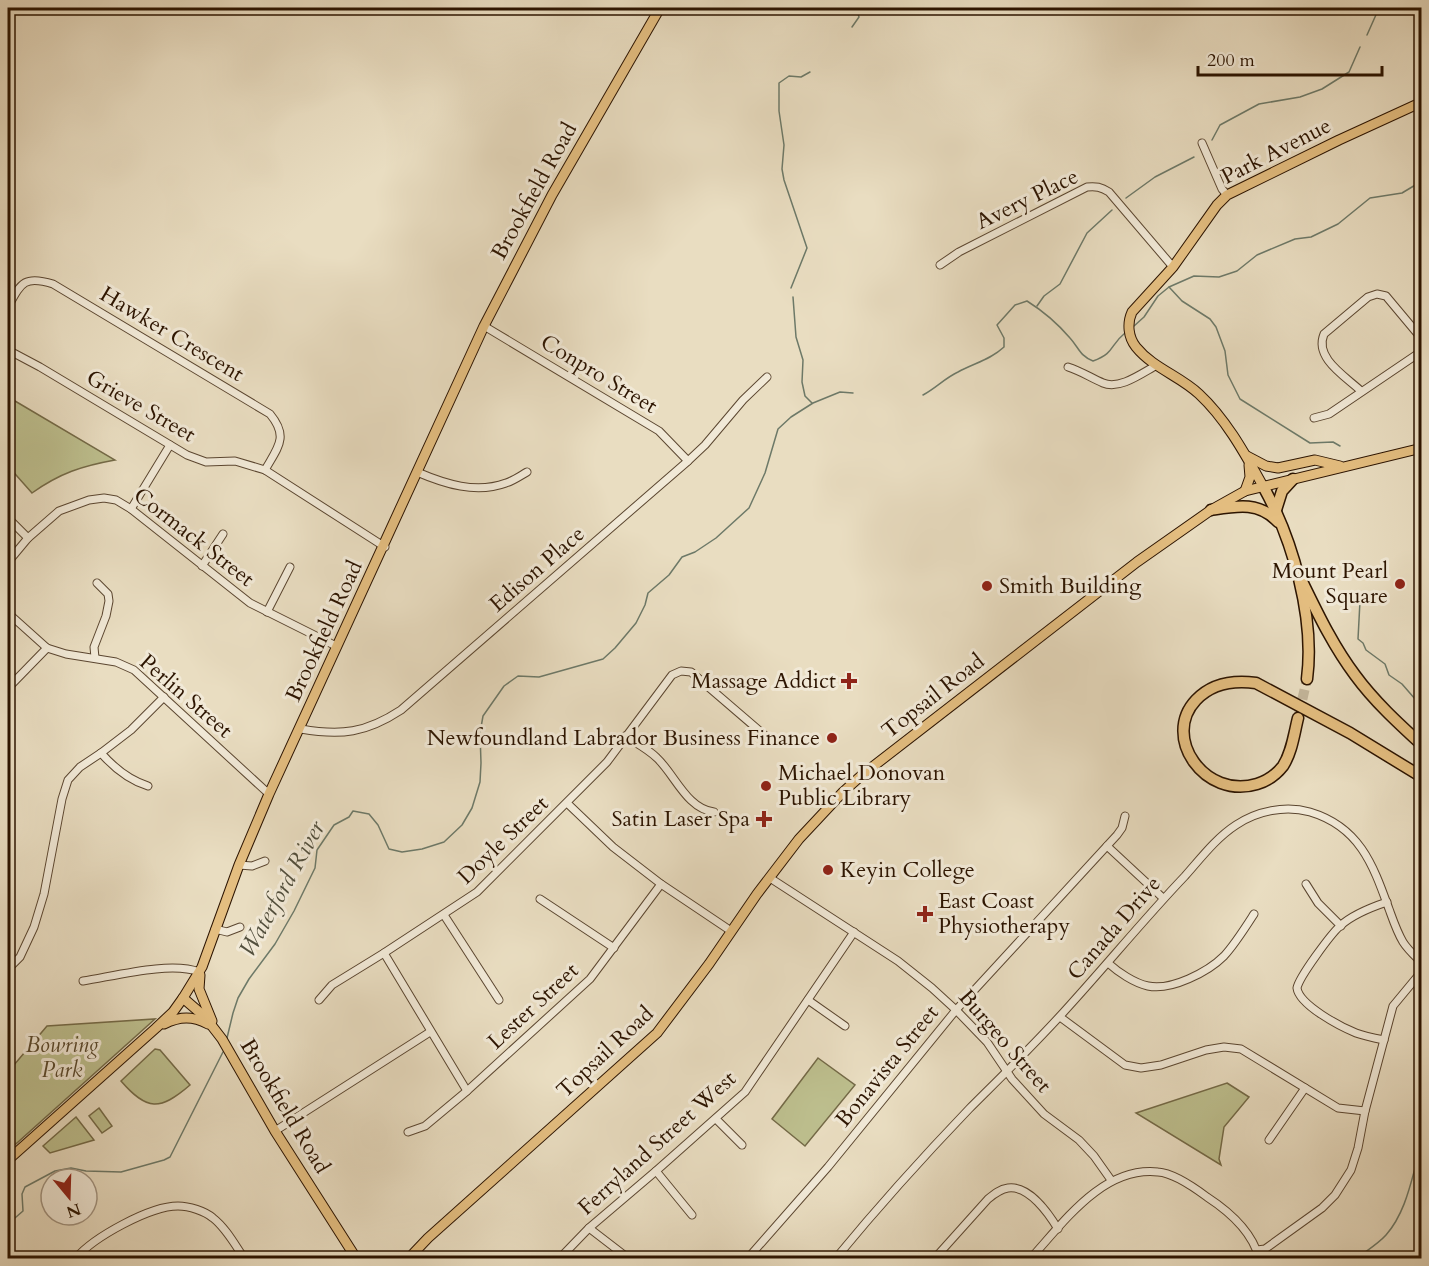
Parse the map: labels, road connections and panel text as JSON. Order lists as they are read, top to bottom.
{
  "streets": {
    "main road": ["Park Avenue", "Brookfield Road", "Topsail Road"],
    "street": [
      "Avery Place",
      "Hawker Crescent",
      "Conpro Street",
      "Grieve Street",
      "Cormack Street",
      "Edison Place",
      "Perlin Street",
      "Doyle Street",
      "Canada Drive",
      "Lester Street",
      "Burgeo Street",
      "Bonavista Street",
      "Ferryland Street West"
    ]
  },
  "crossings": [
    ["Park Avenue", "Avery Place"],
    ["Brookfield Road", "Conpro Street"],
    ["Brookfield Road", "Grieve Street"],
    ["Brookfield Road", "Cormack Street"],
    ["Brookfield Road", "Edison Place"],
    ["Brookfield Road", "Perlin Street"],
    ["Hawker Crescent", "Grieve Street"],
    ["Conpro Street", "Edison Place"],
    ["Topsail Road", "Burgeo Street"],
    ["Canada Drive", "Burgeo Street"],
    ["Burgeo Street", "Bonavista Street"],
    ["Burgeo Street", "Ferryland Street West"]
  ],
  "water": ["Waterford River"],
  "parks": ["Bowring Park"],
  "places": {
    "other": [
      "Mount Pearl Square",
      "Smith Building",
      "Newfoundland Labrador Business Finance",
      "Michael Donovan Public Library",
      "Keyin College"
    ],
    "health": ["Massage Addict", "Satin Laser Spa", "East Coast Physiotherapy"]
  },
  "scale_bar": "200 m",
  "north": "bottom"
}
